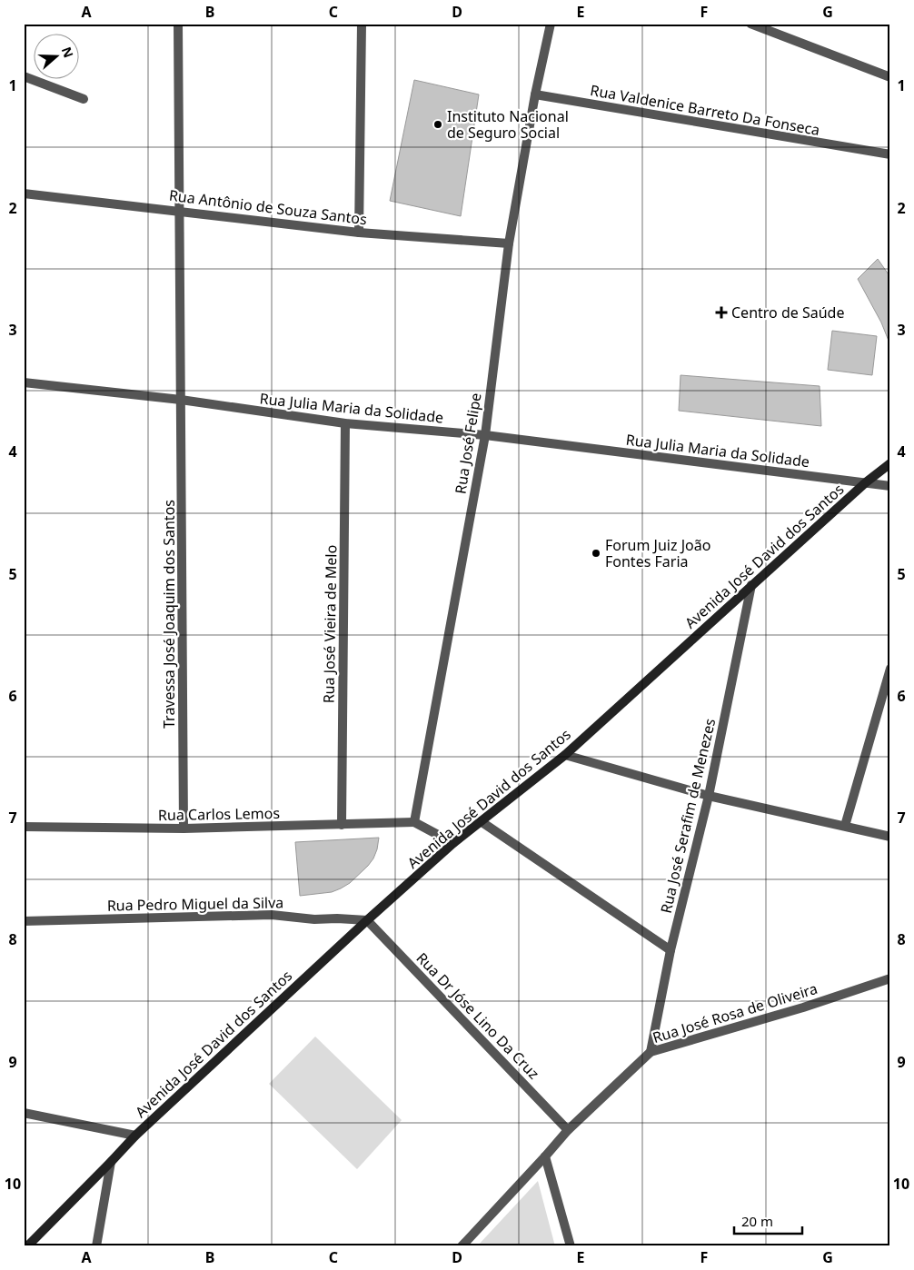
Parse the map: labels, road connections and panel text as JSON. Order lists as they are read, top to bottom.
{
  "streets": {
    "main road": ["Avenida José David dos Santos"],
    "street": [
      "Rua Valdenice Barreto Da Fonseca",
      "Rua Antônio de Souza Santos",
      "Rua Julia Maria da Solidade",
      "Rua José Felipe",
      "Travessa José Joaquim dos Santos",
      "Rua José Vieira de Melo",
      "Rua Carlos Lemos",
      "Rua José Serafim de Menezes",
      "Rua Pedro Miguel da Silva",
      "Rua José Rosa de Oliveira",
      "Rua Dr Jóse Lino Da Cruz"
    ]
  },
  "crossings": [
    ["Rua Valdenice Barreto Da Fonseca", "Rua José Felipe"],
    ["Rua Antônio de Souza Santos", "Rua José Felipe"],
    ["Rua Antônio de Souza Santos", "Travessa José Joaquim dos Santos"],
    ["Rua Julia Maria da Solidade", "Rua José Felipe"],
    ["Rua Julia Maria da Solidade", "Avenida José David dos Santos"],
    ["Rua Julia Maria da Solidade", "Travessa José Joaquim dos Santos"],
    ["Rua Julia Maria da Solidade", "Rua José Vieira de Melo"],
    ["Rua José Felipe", "Rua Carlos Lemos"],
    ["Avenida José David dos Santos", "Rua José Serafim de Menezes"],
    ["Avenida José David dos Santos", "Rua Pedro Miguel da Silva"],
    ["Avenida José David dos Santos", "Rua Dr Jóse Lino Da Cruz"],
    ["Travessa José Joaquim dos Santos", "Rua Carlos Lemos"],
    ["Rua José Vieira de Melo", "Rua Carlos Lemos"],
    ["Rua José Serafim de Menezes", "Rua José Rosa de Oliveira"],
    ["Rua Pedro Miguel da Silva", "Rua Dr Jóse Lino Da Cruz"],
    ["Rua José Rosa de Oliveira", "Rua Dr Jóse Lino Da Cruz"]
  ],
  "places": {
    "other": ["Instituto Nacional de Seguro Social", "Forum Juiz João Fontes Faria"],
    "health": ["Centro de Saúde"]
  },
  "scale_bar": "20 m",
  "north": "right",
  "grid": {
    "columns": [
      "A",
      "B",
      "C",
      "D",
      "E",
      "F",
      "G"
    ],
    "rows": [
      "1",
      "2",
      "3",
      "4",
      "5",
      "6",
      "7",
      "8",
      "9",
      "10"
    ]
  }
}
